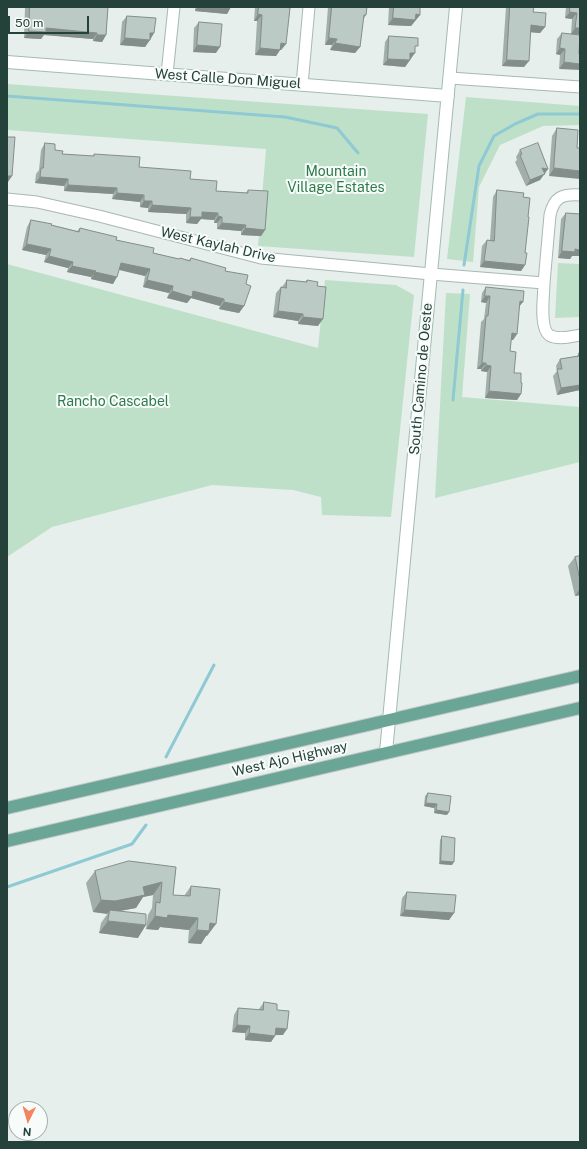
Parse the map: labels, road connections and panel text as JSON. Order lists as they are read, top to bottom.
{
  "streets": {
    "main road": ["West Ajo Highway"],
    "street": ["West Calle Don Miguel", "West Kaylah Drive", "South Camino de Oeste"]
  },
  "crossings": [
    ["West Calle Don Miguel", "South Camino de Oeste"],
    ["West Kaylah Drive", "South Camino de Oeste"],
    ["South Camino de Oeste", "West Ajo Highway"]
  ],
  "parks": ["Mountain Village Estates", "Rancho Cascabel"],
  "scale_bar": "50 m",
  "north": "bottom"
}
